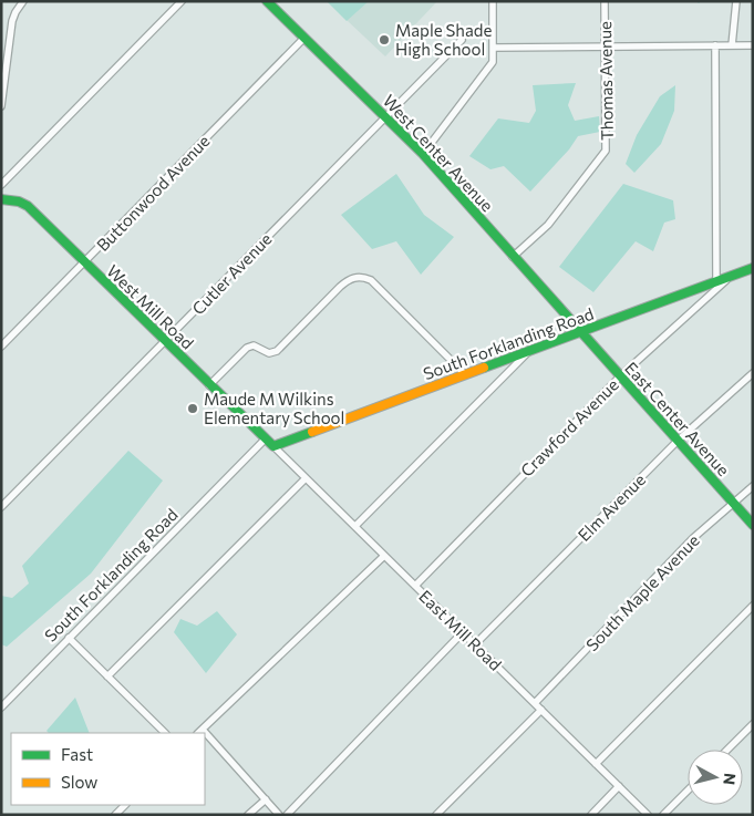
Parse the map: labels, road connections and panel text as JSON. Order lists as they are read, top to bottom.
{
  "streets": {
    "street": [
      "Thomas Avenue",
      "West Center Avenue",
      "Buttonwood Avenue",
      "Cutler Avenue",
      "West Mill Road",
      "South Forklanding Road",
      "East Center Avenue",
      "Crawford Avenue",
      "Elm Avenue",
      "South Maple Avenue",
      "East Mill Road"
    ]
  },
  "crossings": [
    ["Thomas Avenue", "West Center Avenue"],
    ["West Center Avenue", "Buttonwood Avenue"],
    ["West Center Avenue", "Cutler Avenue"],
    ["West Center Avenue", "South Forklanding Road"],
    ["West Center Avenue", "East Center Avenue"],
    ["Buttonwood Avenue", "West Mill Road"],
    ["Cutler Avenue", "West Mill Road"],
    ["West Mill Road", "South Forklanding Road"],
    ["West Mill Road", "East Mill Road"],
    ["South Forklanding Road", "East Center Avenue"],
    ["South Forklanding Road", "Crawford Avenue"],
    ["South Forklanding Road", "East Mill Road"],
    ["East Center Avenue", "Crawford Avenue"],
    ["East Center Avenue", "Elm Avenue"],
    ["East Center Avenue", "South Maple Avenue"],
    ["Crawford Avenue", "East Mill Road"],
    ["Elm Avenue", "East Mill Road"],
    ["South Maple Avenue", "East Mill Road"]
  ],
  "places": ["Maple Shade High School", "Maude M Wilkins Elementary School"],
  "legend": ["Fast", "Slow"],
  "north": "right"
}
